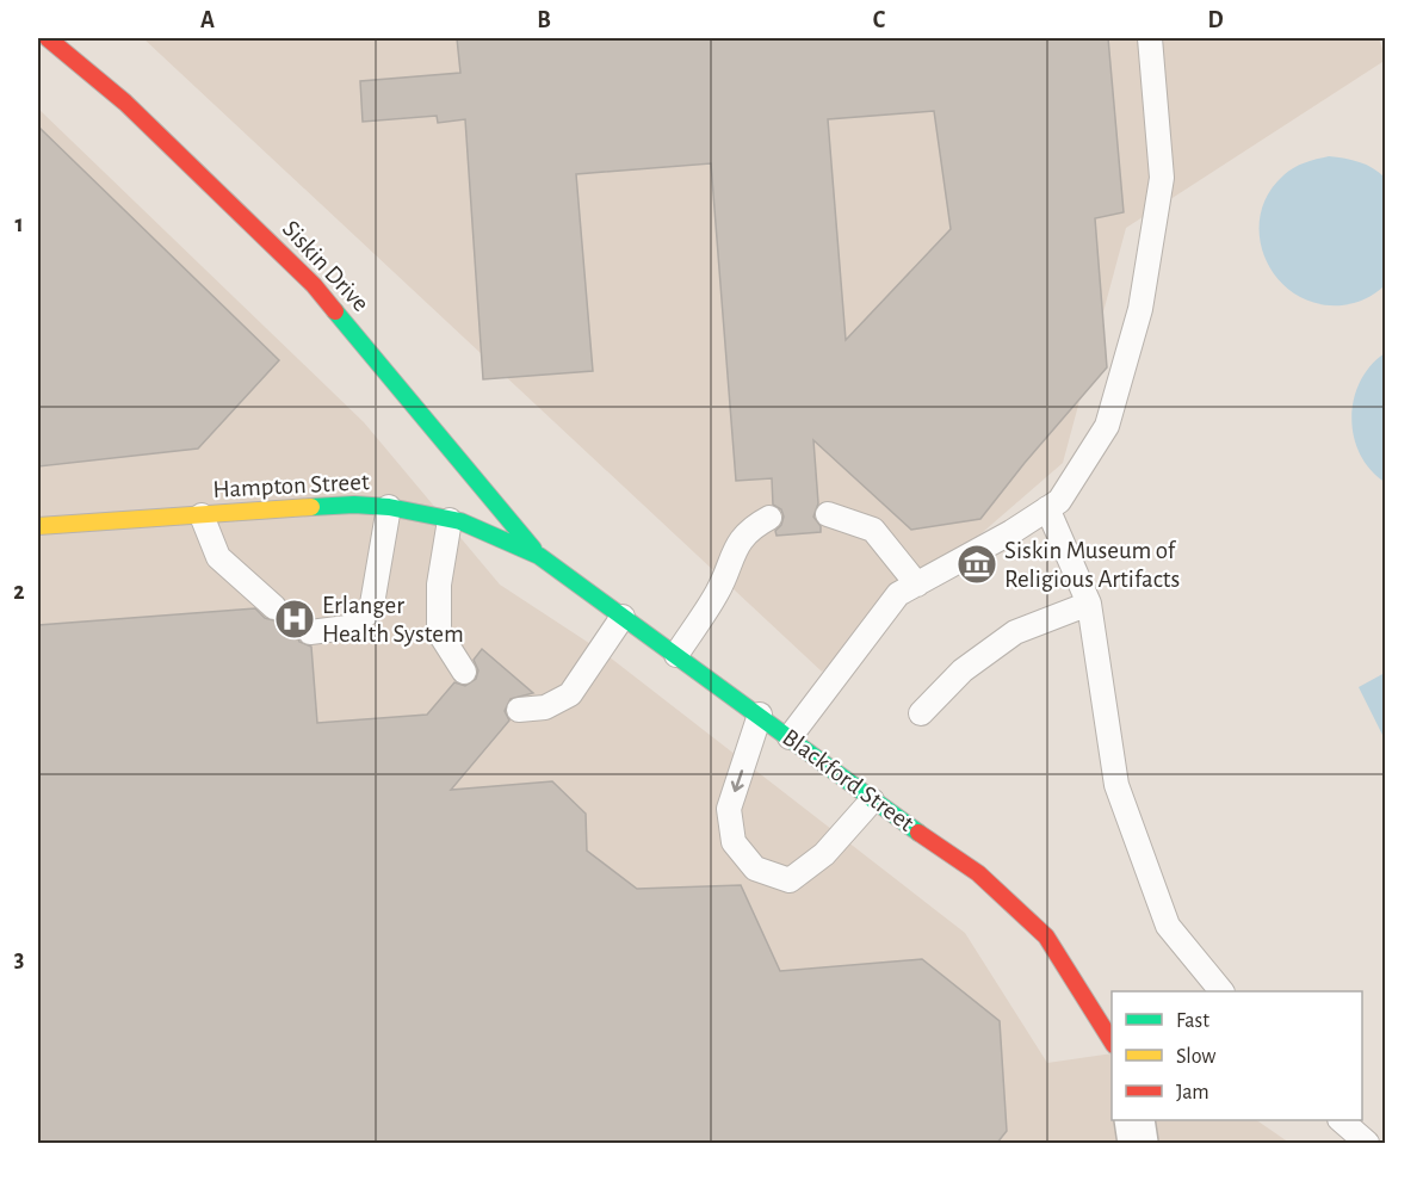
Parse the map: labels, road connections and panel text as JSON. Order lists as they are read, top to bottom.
{
  "streets": {
    "street": ["Siskin Drive", "Hampton Street", "Blackford Street"]
  },
  "crossings": [
    ["Siskin Drive", "Hampton Street"],
    ["Siskin Drive", "Blackford Street"],
    ["Hampton Street", "Blackford Street"]
  ],
  "places": {
    "museum": ["Siskin Museum of Religious Artifacts"],
    "hospital": ["Erlanger Health System"]
  },
  "legend": ["Fast", "Slow", "Jam"],
  "grid": {
    "columns": [
      "A",
      "B",
      "C",
      "D"
    ],
    "rows": ["1", "2", "3"]
  }
}
